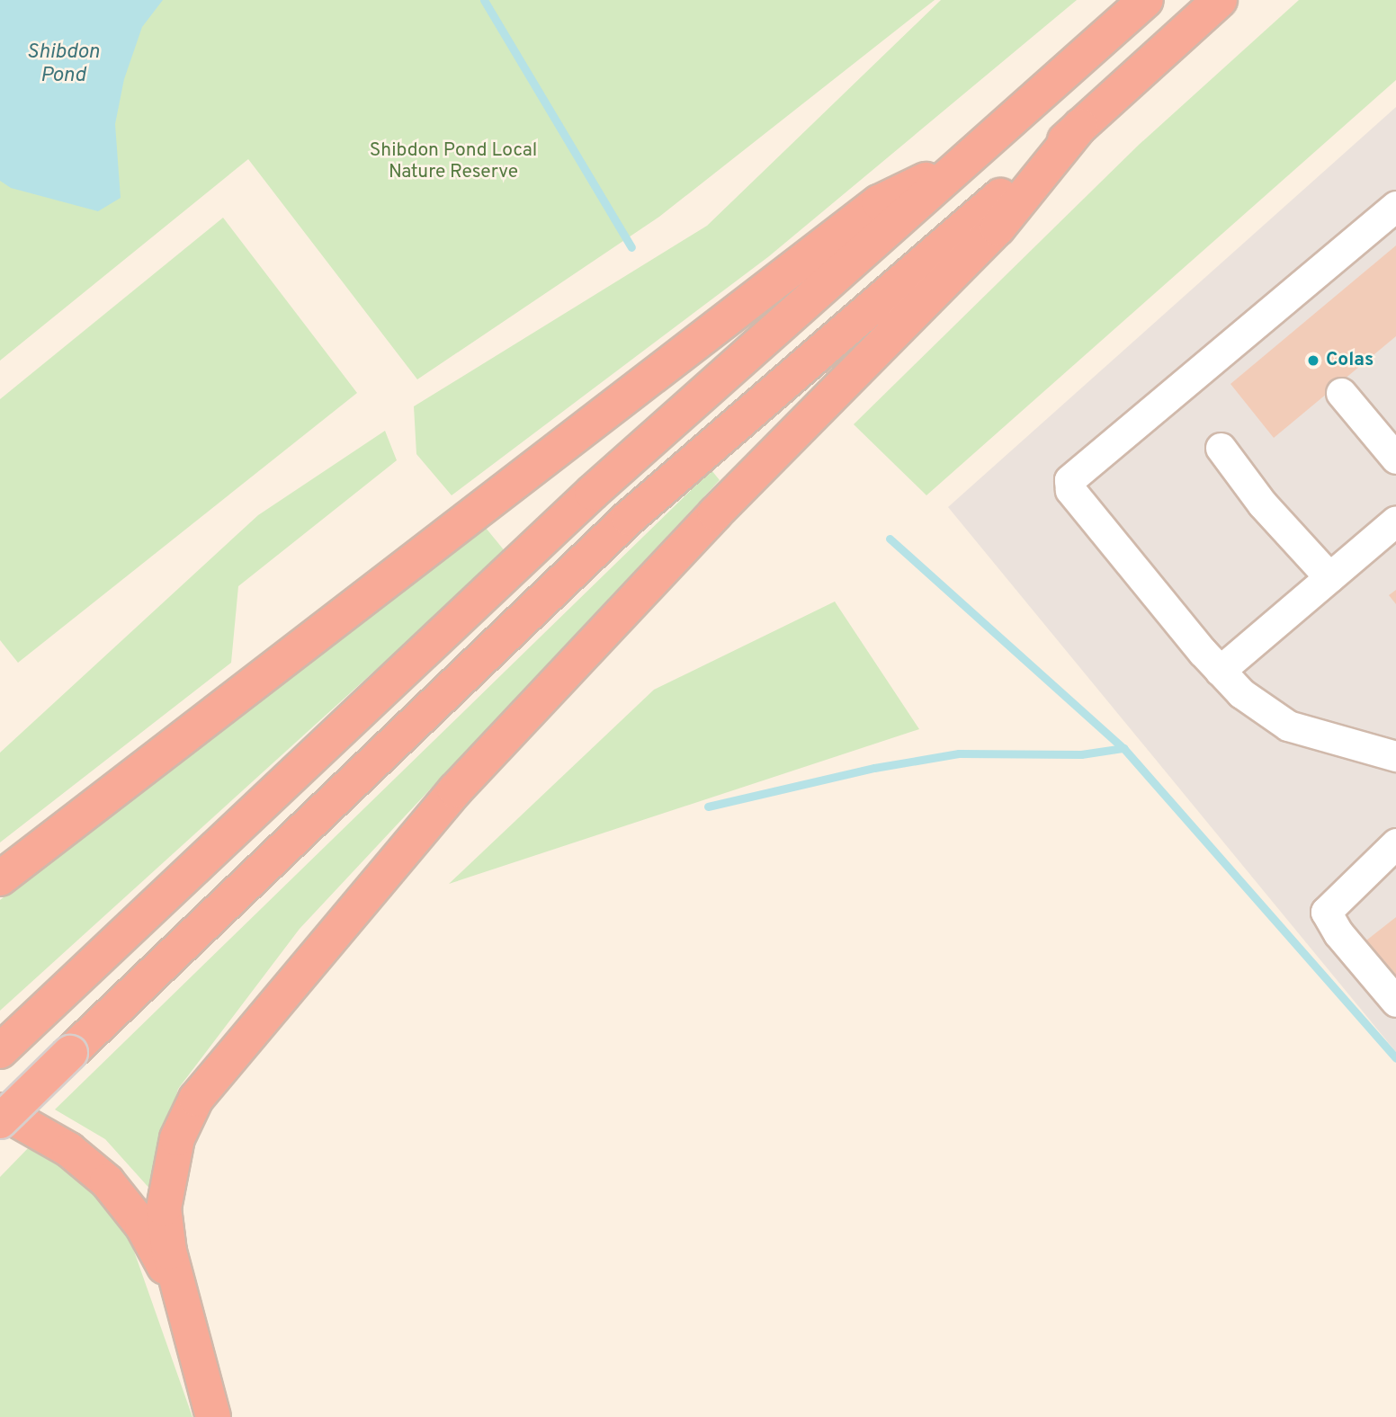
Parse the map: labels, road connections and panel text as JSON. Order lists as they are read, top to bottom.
{
  "water": ["Shibdon Pond"],
  "parks": ["Shibdon Pond Local Nature Reserve"],
  "places": ["Colas"]
}
